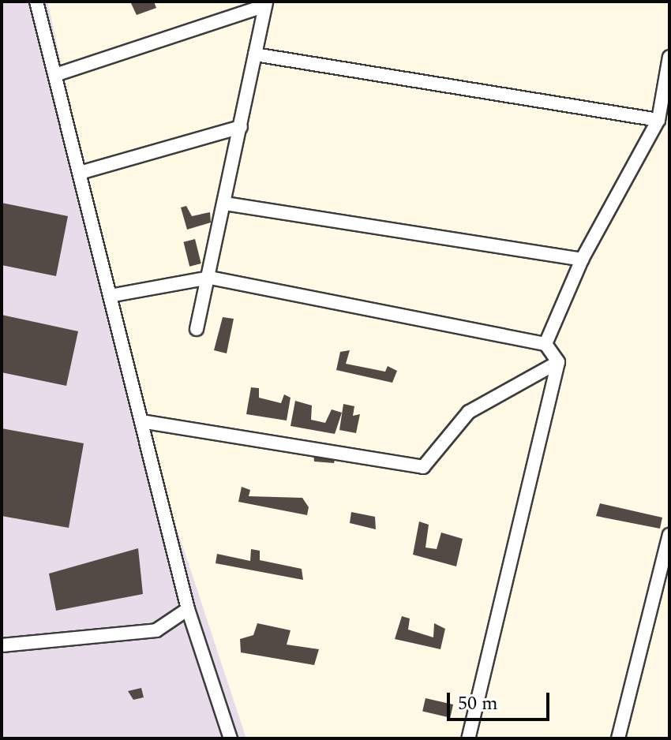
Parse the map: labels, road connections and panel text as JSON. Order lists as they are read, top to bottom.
{
  "scale_bar": "50 m"
}
